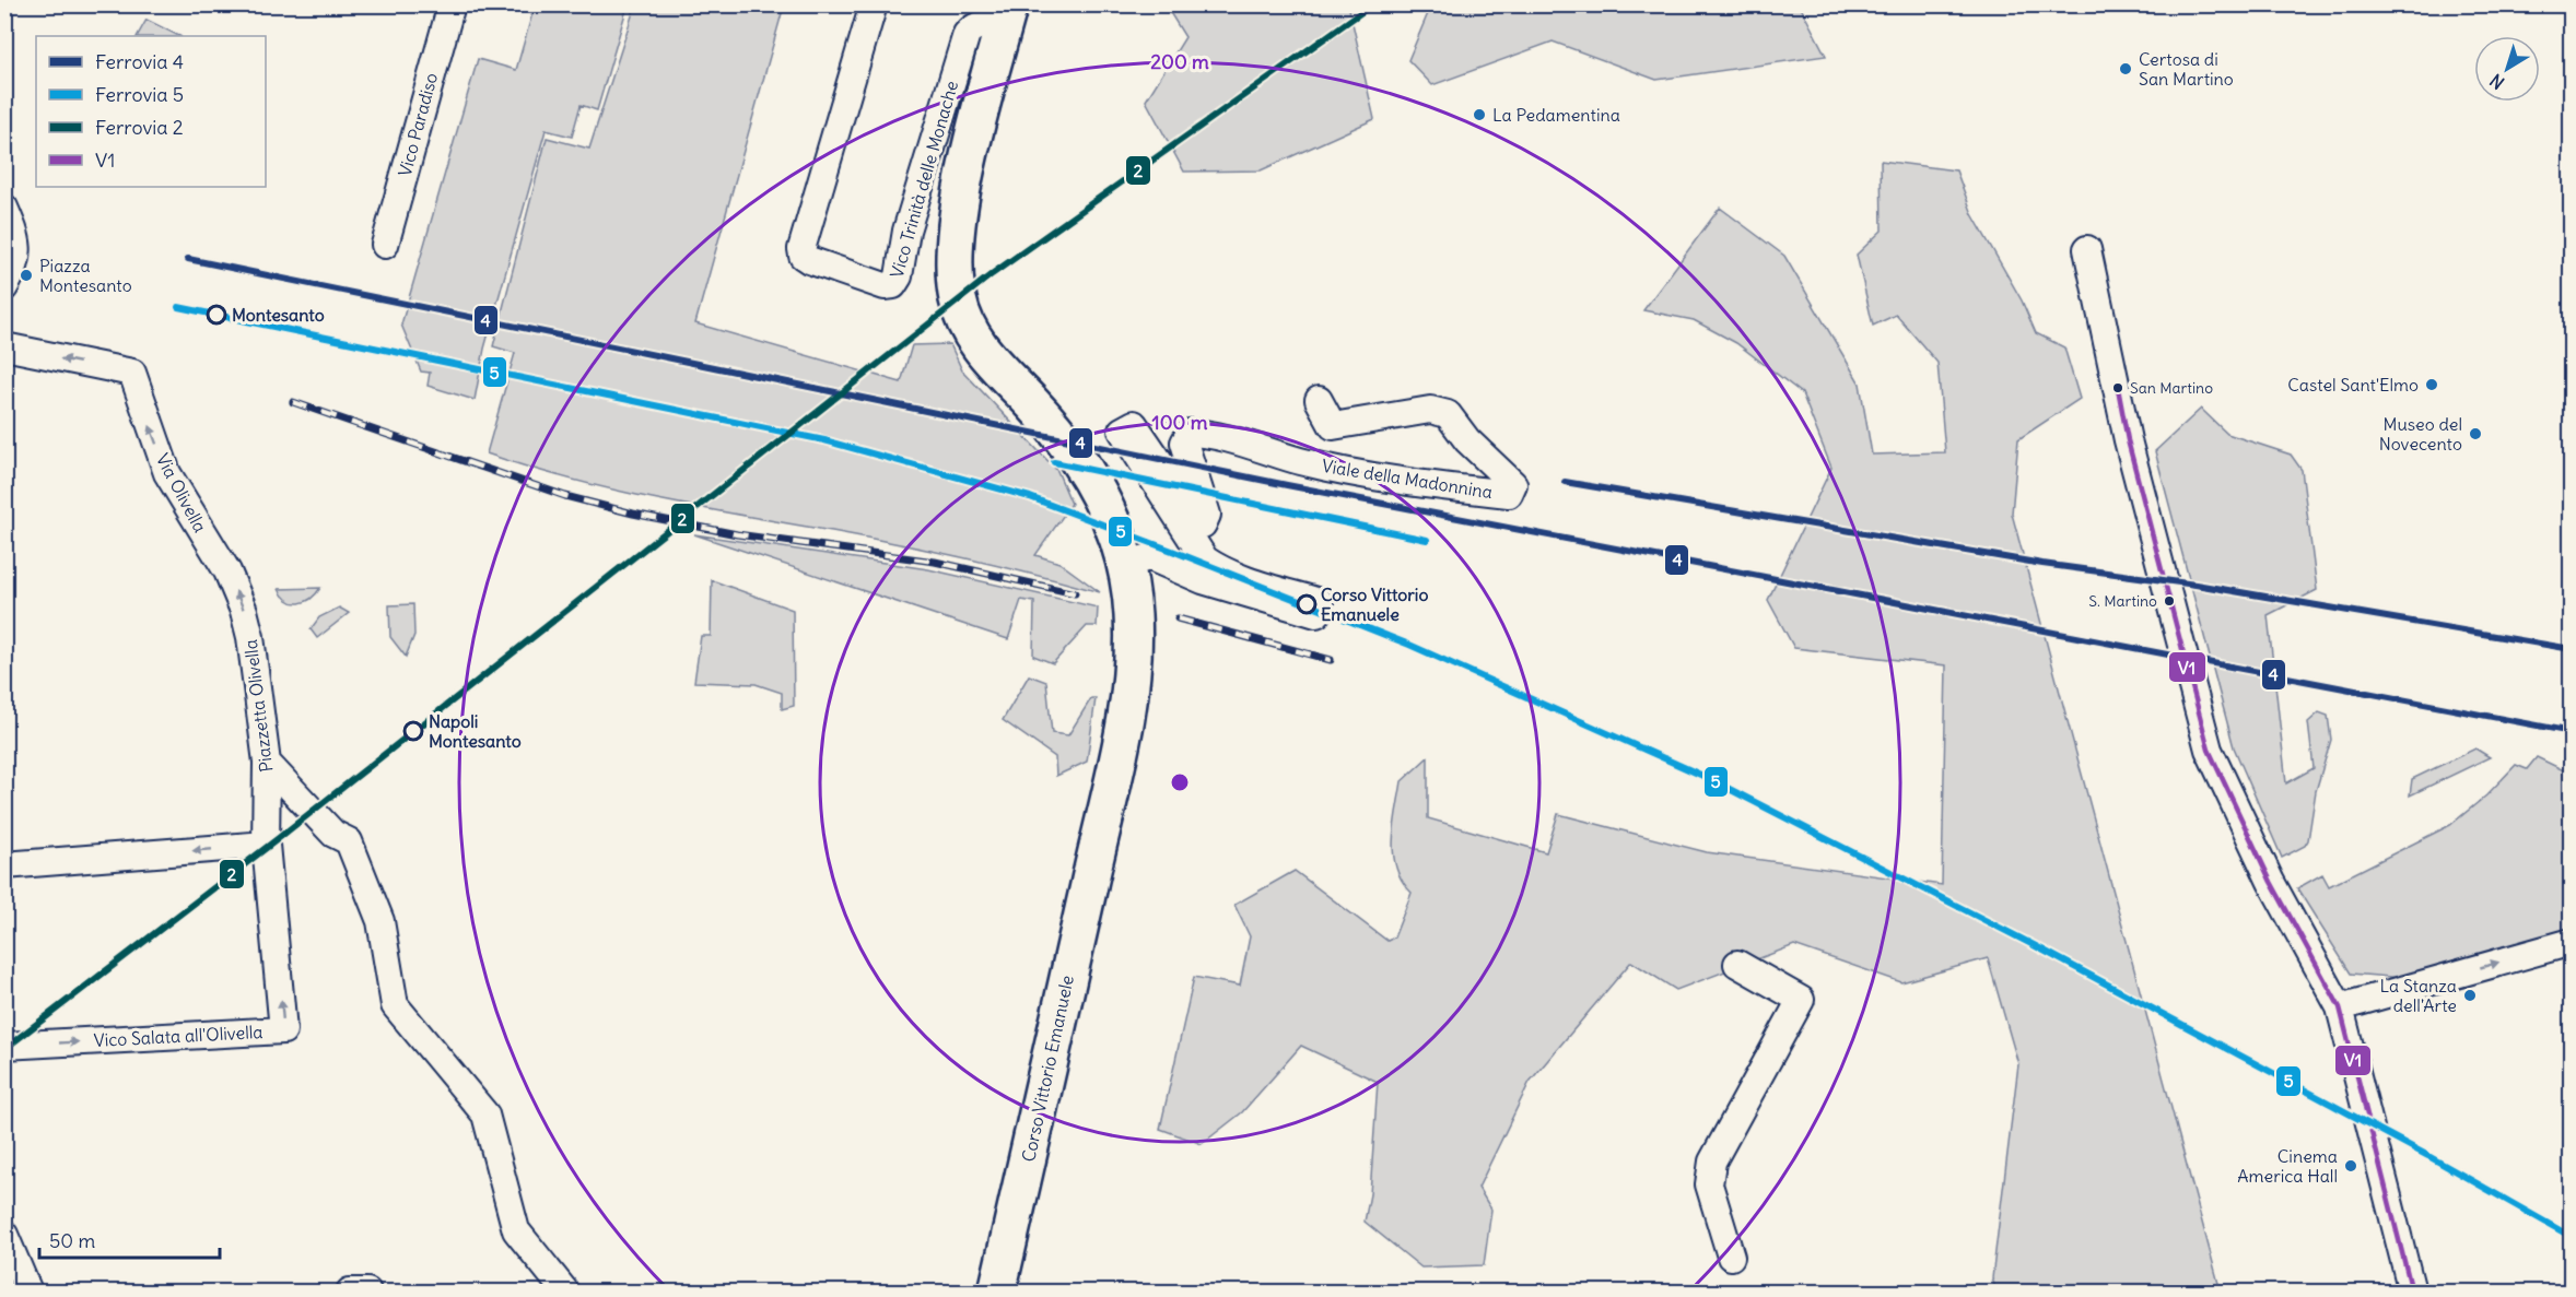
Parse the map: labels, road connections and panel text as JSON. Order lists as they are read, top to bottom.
{
  "streets": {
    "main road": ["Corso Vittorio Emanuele"],
    "street": [
      "Vico Paradiso",
      "Vico Trinità delle Monache",
      "Viale della Madonnina",
      "Via Olivella",
      "Piazzetta Olivella",
      "Vico Salata all'Olivella"
    ]
  },
  "crossings": [
    ["Vico Trinità delle Monache", "Corso Vittorio Emanuele"],
    ["Viale della Madonnina", "Corso Vittorio Emanuele"],
    ["Via Olivella", "Piazzetta Olivella"],
    ["Piazzetta Olivella", "Vico Salata all'Olivella"]
  ],
  "one_way": ["Via Olivella", "Piazzetta Olivella"],
  "places": [
    "Certosa di San Martino",
    "La Pedamentina",
    "Piazza Montesanto",
    "Montesanto",
    "Castel Sant'Elmo",
    "San Martino",
    "Museo del Novecento",
    "S. Martino",
    "Corso Vittorio Emanuele",
    "Napoli Montesanto",
    "La Stanza dell'Arte",
    "Cinema America Hall"
  ],
  "lines": [
    "rail line 2",
    "rail line 4",
    "rail line 5",
    "transit line V1"
  ],
  "legend": [
    "Ferrovia 4",
    "Ferrovia 5",
    "Ferrovia 2",
    "V1"
  ],
  "scale_bar": "50 m",
  "north": "bottom left",
  "rings": ["200 m", "100 m"]
}
